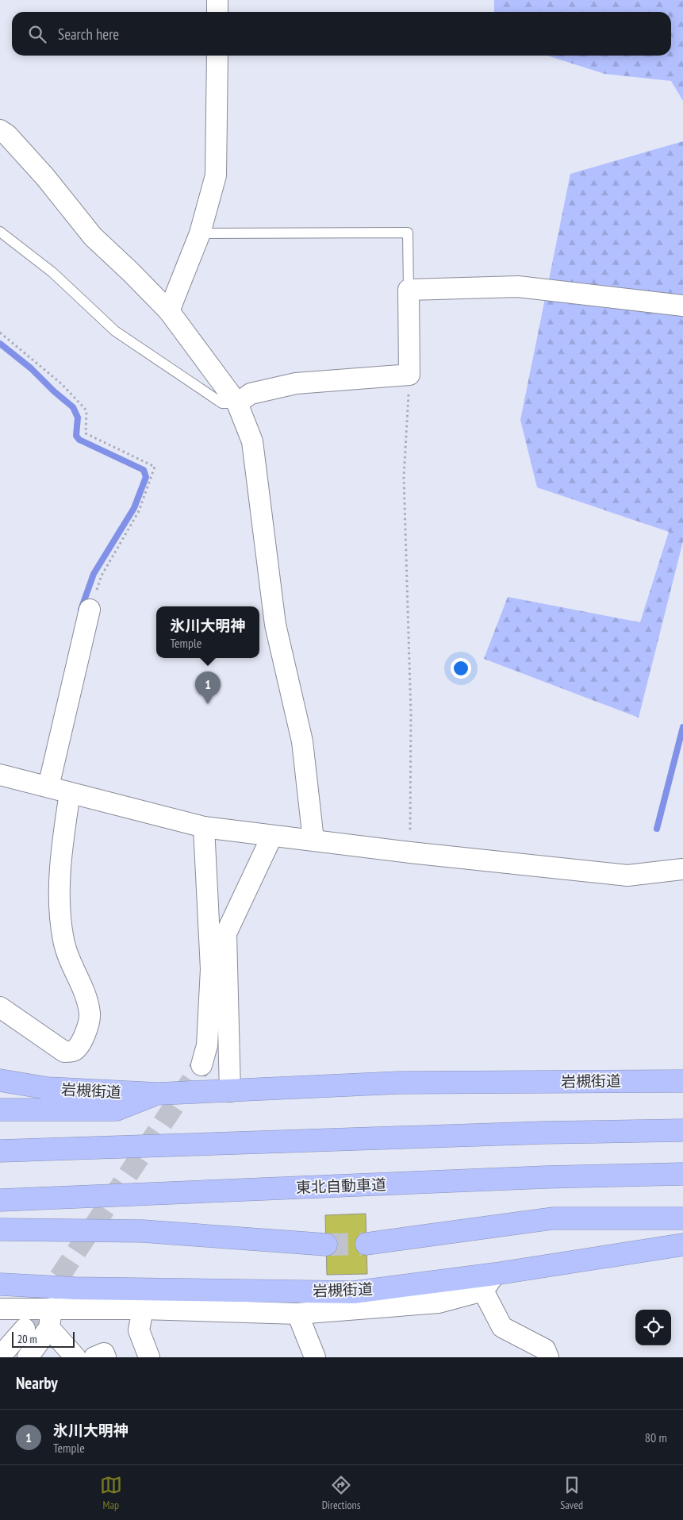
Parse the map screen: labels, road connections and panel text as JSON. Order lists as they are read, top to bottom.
{
  "streets": {
    "highway": ["岩槻街道", "東北自動車道"]
  },
  "scale_bar": "20 m",
  "page": {
    "search": "Search here",
    "popup": ["氷川大明神", "Temple"],
    "pins": "1",
    "scale": "20 m",
    "heading": "Nearby",
    "list": [
      {
        "mark": "1",
        "name": "氷川大明神",
        "note": "Temple",
        "value": "80 m"
      }
    ],
    "nav": ["Map", "Directions", "Saved"]
  }
}
